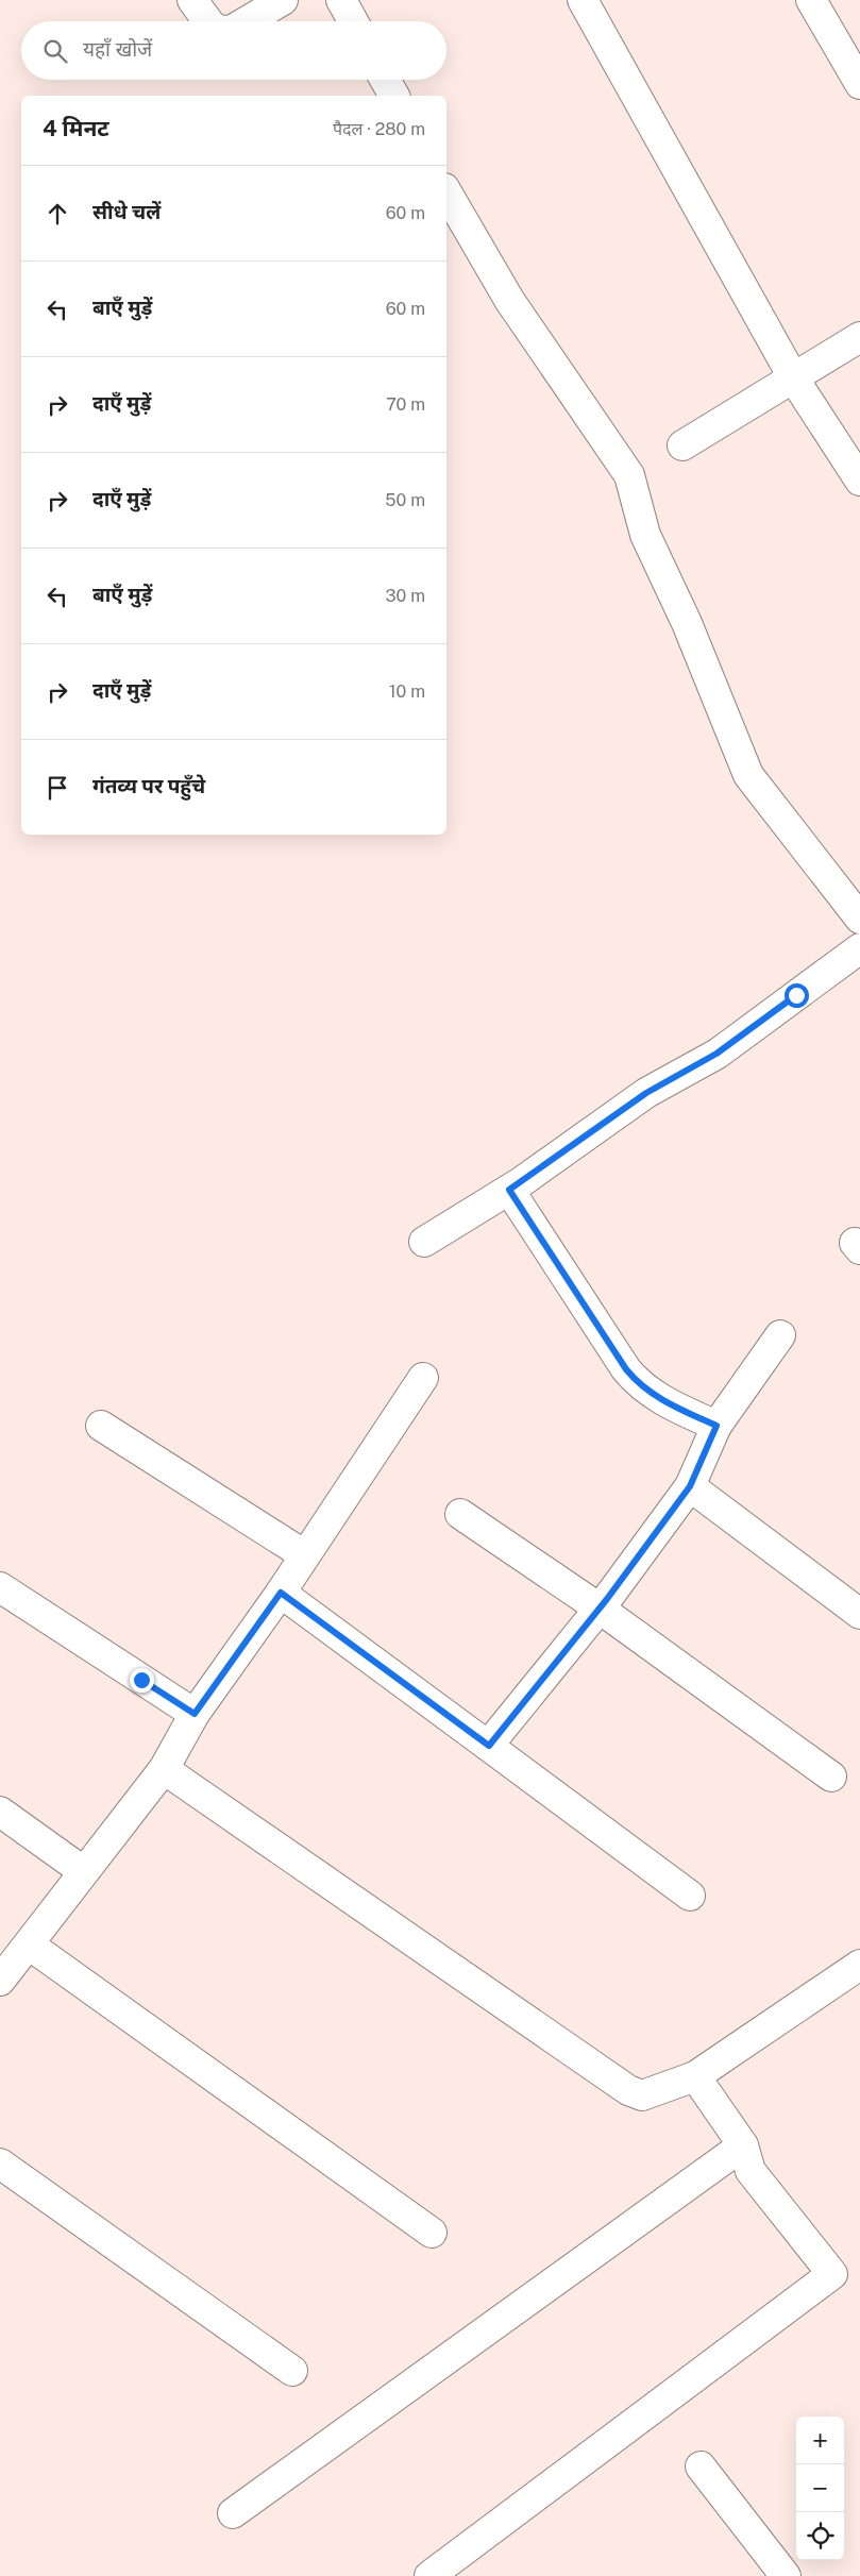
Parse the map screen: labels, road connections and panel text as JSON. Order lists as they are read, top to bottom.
{
  "page": {
    "search": "यहाँ खोजें",
    "heading": ["4 मिनट", "पैदल · 280 m"],
    "list": [
      ["सीधे चलें", "60 m"],
      ["बाएँ मुड़ें", "60 m"],
      ["दाएँ मुड़ें", "70 m"],
      ["दाएँ मुड़ें", "50 m"],
      ["बाएँ मुड़ें", "30 m"],
      ["दाएँ मुड़ें", "10 m"],
      "गंतव्य पर पहुँचे"
    ],
    "map_buttons": ["+", "−"]
  }
}
